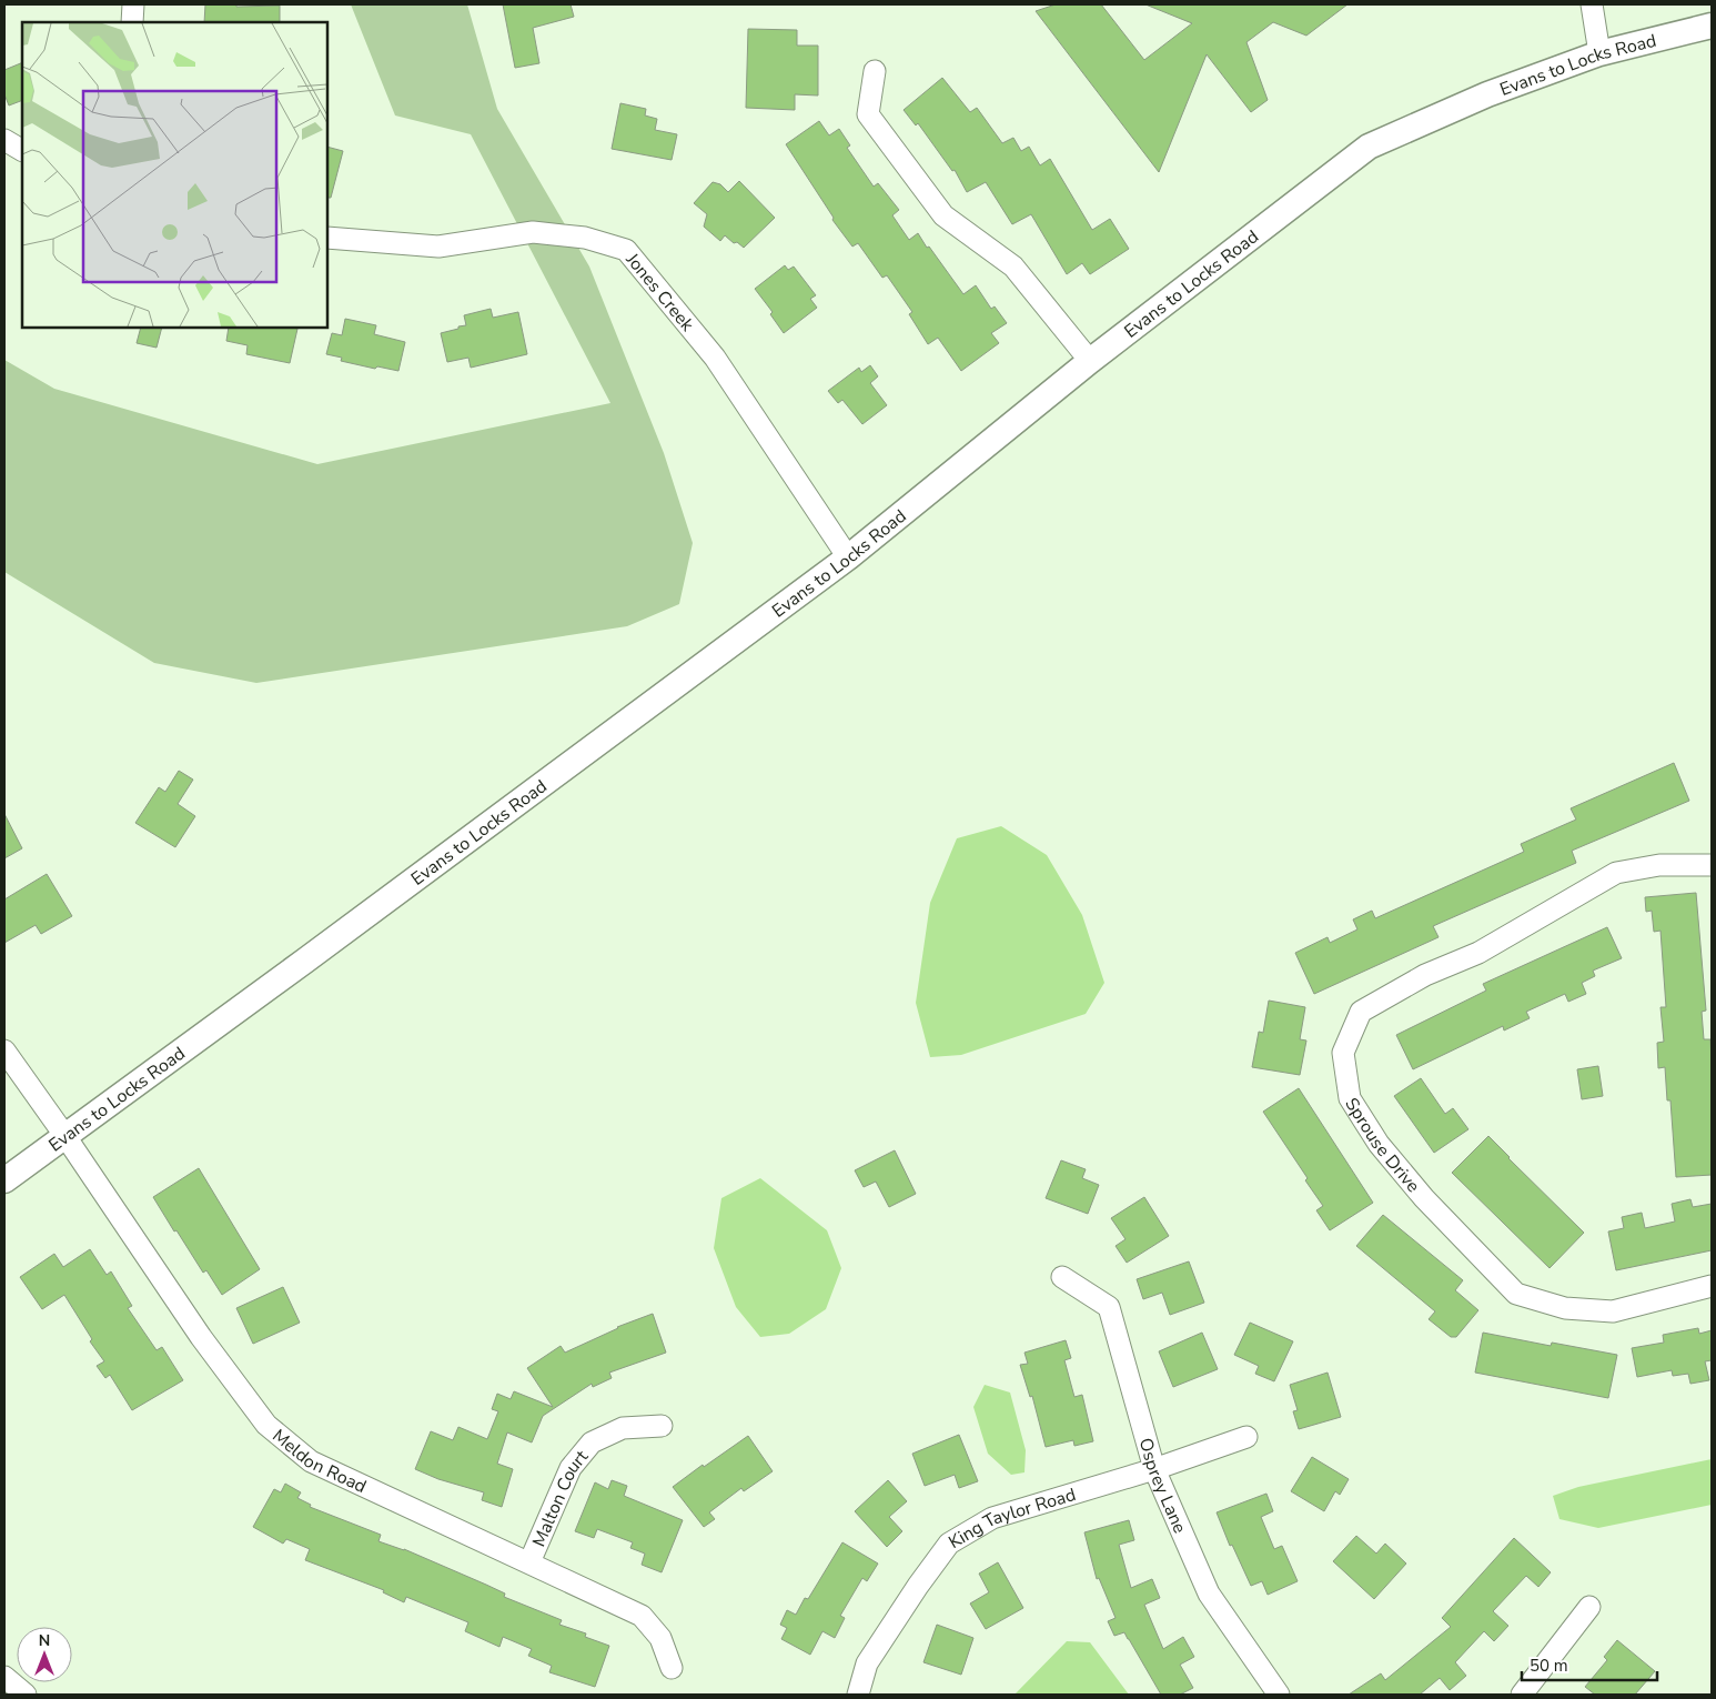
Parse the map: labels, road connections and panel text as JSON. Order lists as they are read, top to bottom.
{
  "streets": {
    "street": [
      "Evans to Locks Road",
      "Jones Creek",
      "Sprouse Drive",
      "Meldon Road",
      "Osprey Lane",
      "Malton Court",
      "King Taylor Road"
    ]
  },
  "crossings": [
    ["Evans to Locks Road", "Jones Creek"],
    ["Evans to Locks Road", "Meldon Road"],
    ["Meldon Road", "Malton Court"],
    ["Osprey Lane", "King Taylor Road"]
  ],
  "scale_bar": "50 m",
  "north": "top"
}
